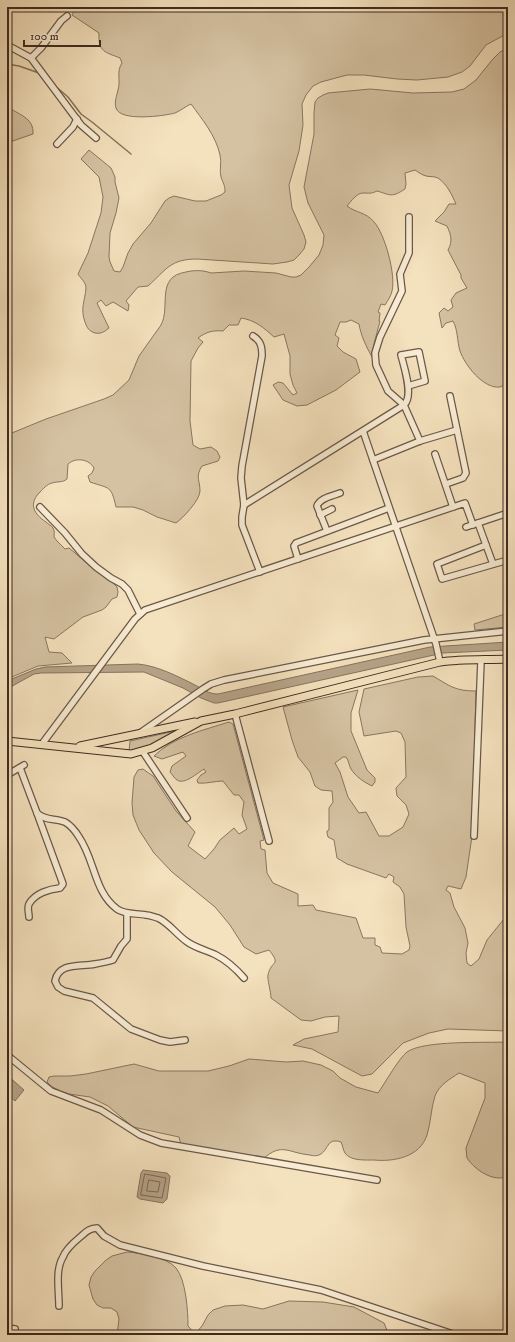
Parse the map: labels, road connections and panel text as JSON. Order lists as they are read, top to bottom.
{
  "scale_bar": "100 m"
}
